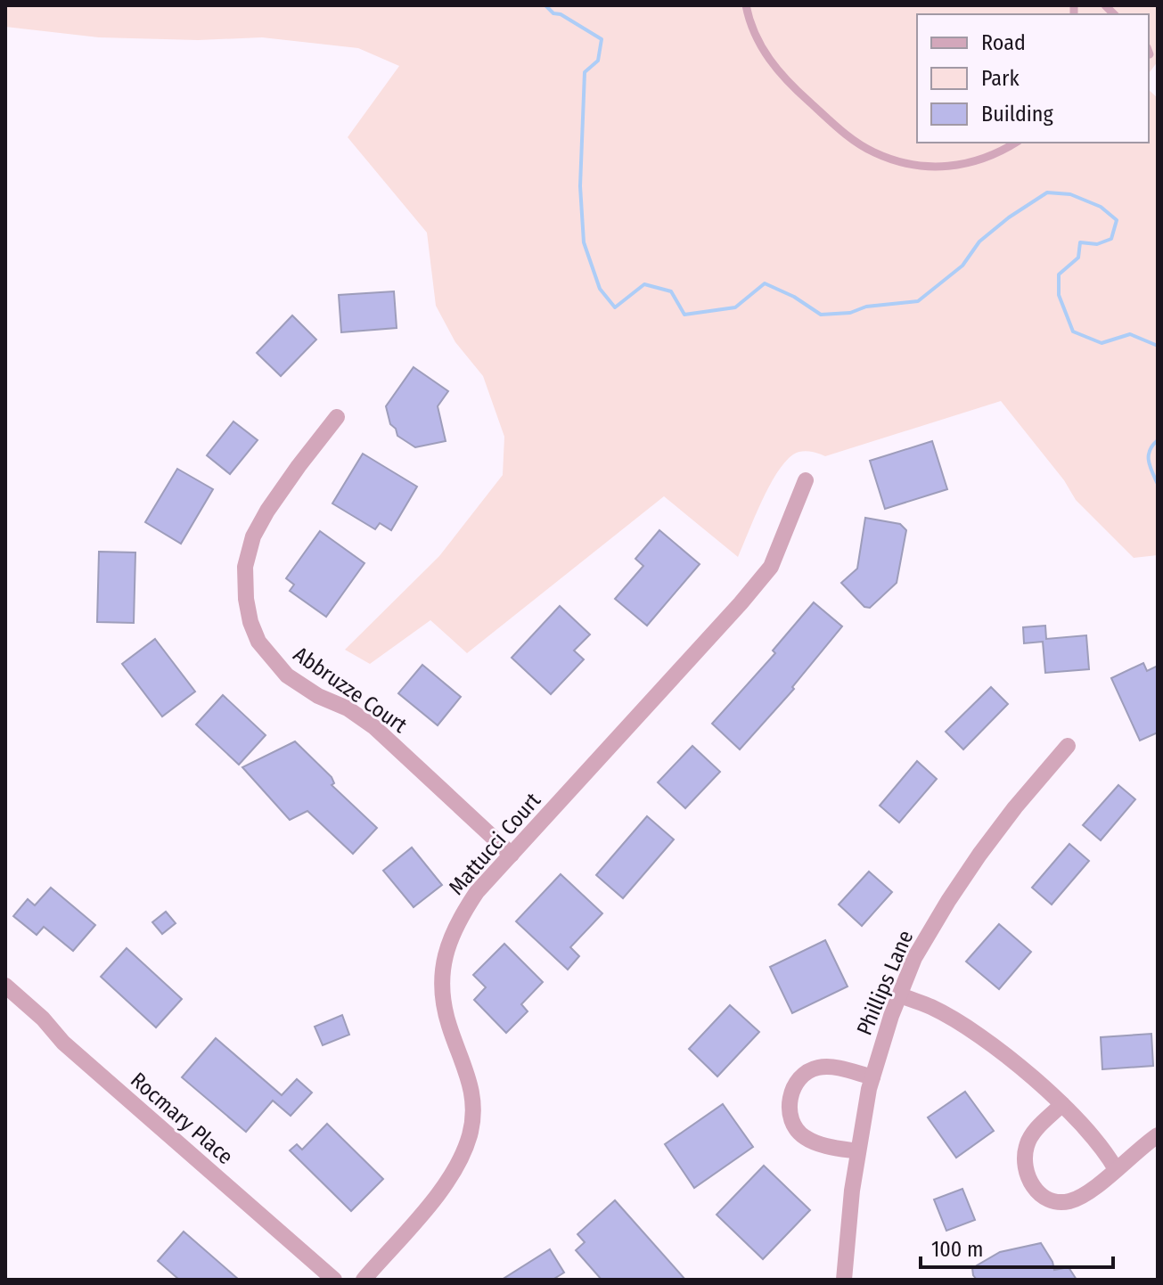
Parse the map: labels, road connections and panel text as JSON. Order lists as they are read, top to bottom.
{
  "streets": {
    "street": [
      "Abbruzze Court",
      "Mattucci Court",
      "Phillips Lane",
      "Rocmary Place"
    ]
  },
  "crossings": [
    ["Abbruzze Court", "Mattucci Court"]
  ],
  "legend": ["Road", "Park", "Building"],
  "scale_bar": "100 m"
}
